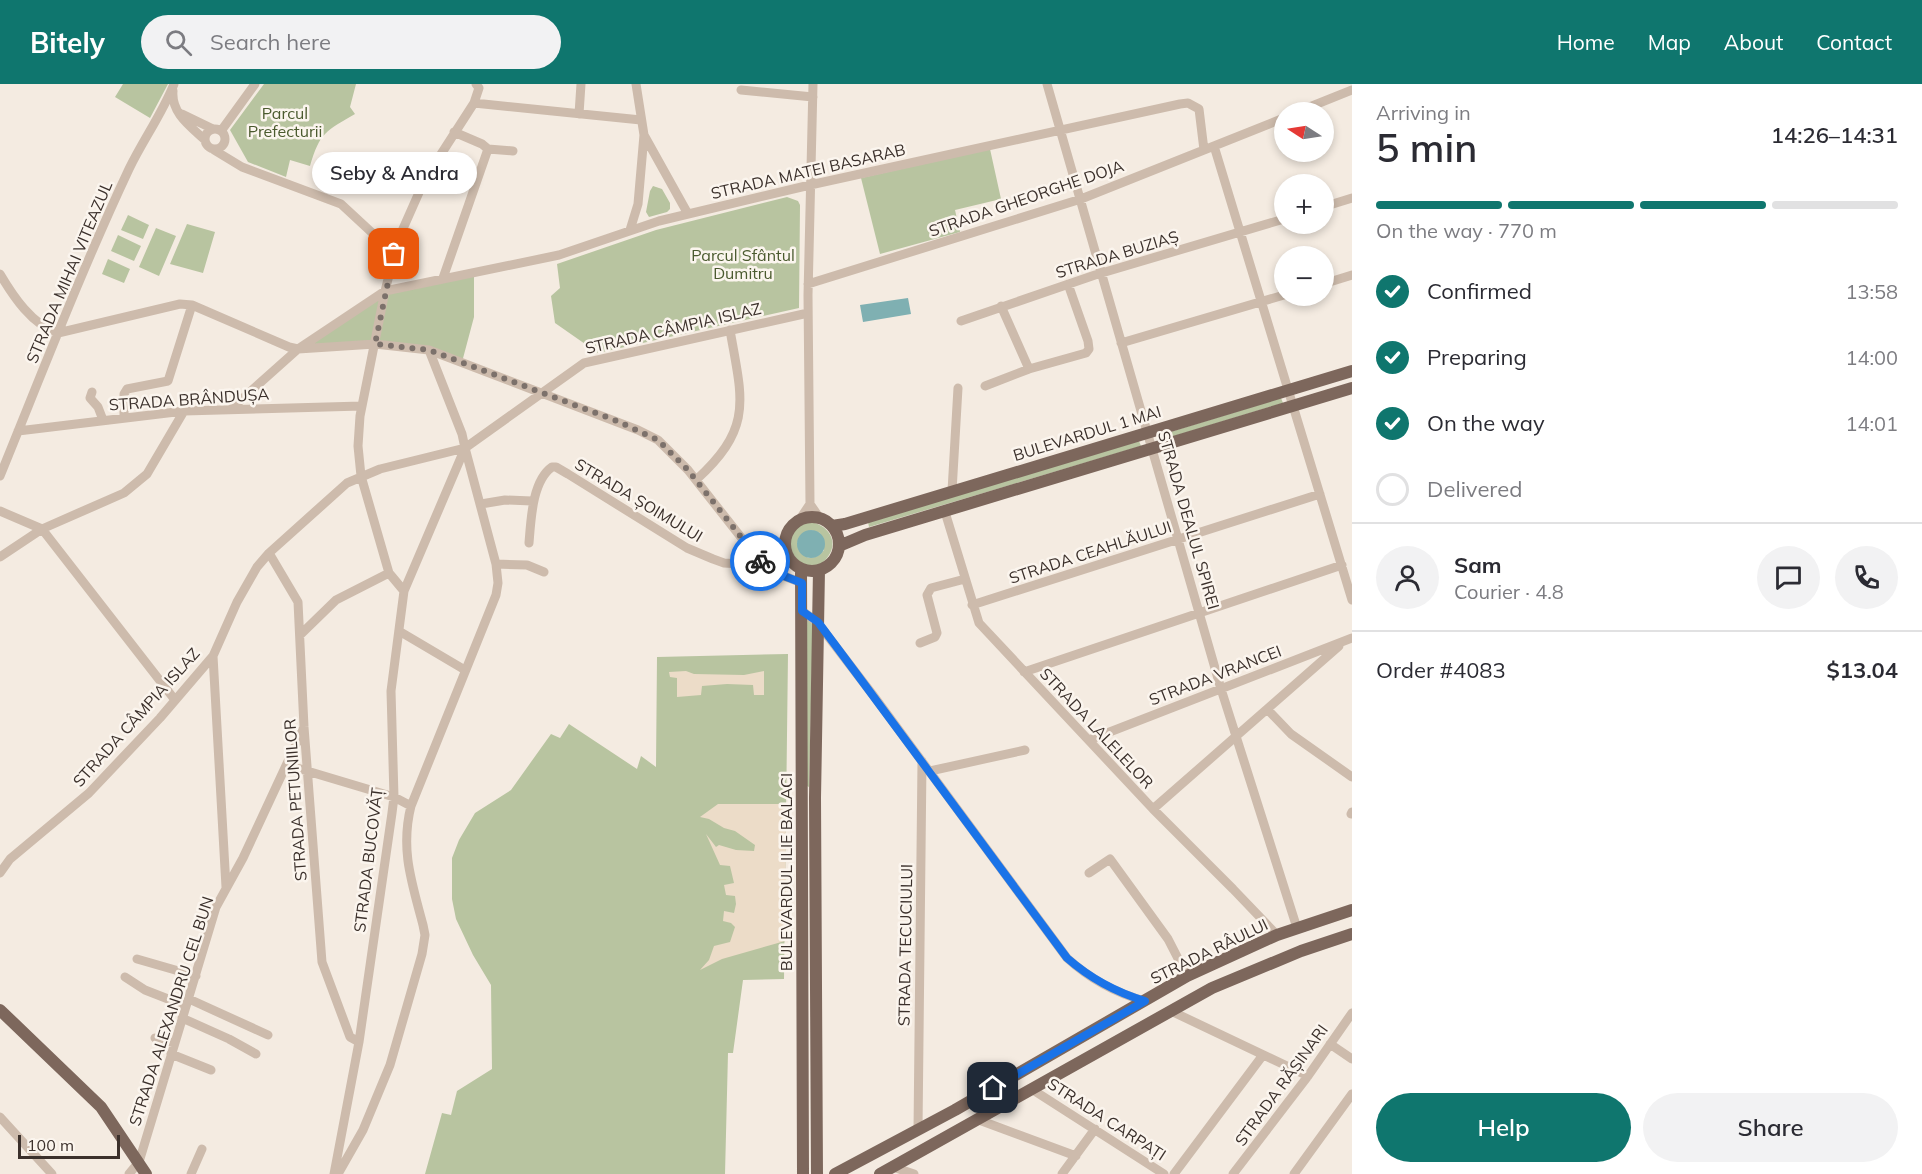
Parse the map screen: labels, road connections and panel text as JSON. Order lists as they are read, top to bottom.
{
  "streets": {
    "main road": ["BULEVARDUL 1 MAI", "BULEVARDUL ILIE BALACI", "STRADA RÂULUI"],
    "street": [
      "STRADA MATEI BASARAB",
      "STRADA GHEORGHE DOJA",
      "STRADA BUZIAȘ",
      "STRADA MIHAI VITEAZUL",
      "STRADA CÂMPIA ISLAZ",
      "STRADA BRÂNDUȘA",
      "STRADA ȘOIMULUI",
      "STRADA DEALUL SPIREI",
      "STRADA CEAHLĂULUI",
      "STRADA VRANCEI",
      "STRADA LALELELOR",
      "STRADA PETUNIILOR",
      "STRADA BUCOVĂȚ",
      "STRADA TECUCIULUI",
      "STRADA ALEXANDRU CEL BUN",
      "STRADA RĂȘINARI",
      "STRADA CARPAȚI"
    ]
  },
  "crossings": [
    ["STRADA MATEI BASARAB", "STRADA GHEORGHE DOJA"],
    ["STRADA MATEI BASARAB", "STRADA DEALUL SPIREI"],
    ["STRADA GHEORGHE DOJA", "STRADA DEALUL SPIREI"],
    ["STRADA BUZIAȘ", "STRADA DEALUL SPIREI"],
    ["STRADA MIHAI VITEAZUL", "STRADA BRÂNDUȘA"],
    ["STRADA CÂMPIA ISLAZ", "STRADA PETUNIILOR"],
    ["STRADA CÂMPIA ISLAZ", "STRADA BUCOVĂȚ"],
    ["BULEVARDUL 1 MAI", "STRADA ȘOIMULUI"],
    ["BULEVARDUL 1 MAI", "STRADA DEALUL SPIREI"],
    ["BULEVARDUL 1 MAI", "BULEVARDUL ILIE BALACI"],
    ["STRADA ȘOIMULUI", "BULEVARDUL ILIE BALACI"],
    ["STRADA DEALUL SPIREI", "STRADA CEAHLĂULUI"],
    ["STRADA DEALUL SPIREI", "STRADA VRANCEI"],
    ["STRADA DEALUL SPIREI", "STRADA RÂULUI"],
    ["STRADA CEAHLĂULUI", "STRADA LALELELOR"],
    ["STRADA VRANCEI", "STRADA LALELELOR"],
    ["STRADA LALELELOR", "STRADA RÂULUI"],
    ["STRADA PETUNIILOR", "STRADA BUCOVĂȚ"],
    ["STRADA PETUNIILOR", "STRADA ALEXANDRU CEL BUN"],
    ["STRADA TECUCIULUI", "STRADA RÂULUI"],
    ["STRADA RÂULUI", "STRADA CARPAȚI"]
  ],
  "parks": ["Parcul Prefecturii", "Parcul Sfântul Dumitru"],
  "places": ["Seby & Andra"],
  "scale_bar": "100 m",
  "north": "left",
  "page": {
    "header": "Bitely",
    "search": "Search here",
    "nav": [
      "Home",
      "Map",
      "About",
      "Contact"
    ],
    "heading": ["5 min", "Arriving in", "14:26–14:31"],
    "panel": [
      "Sam",
      "Courier · 4.8",
      "Order #4083",
      "$13.04"
    ],
    "map_buttons": ["+", "−"],
    "bubble": "Seby & Andra",
    "bar": "On the way · 770 m",
    "list": [
      ["Confirmed", "13:58"],
      ["Preparing", "14:00"],
      ["On the way", "14:01"],
      "Delivered"
    ],
    "buttons": ["Help", "Share"],
    "scale": "100 m"
  }
}
